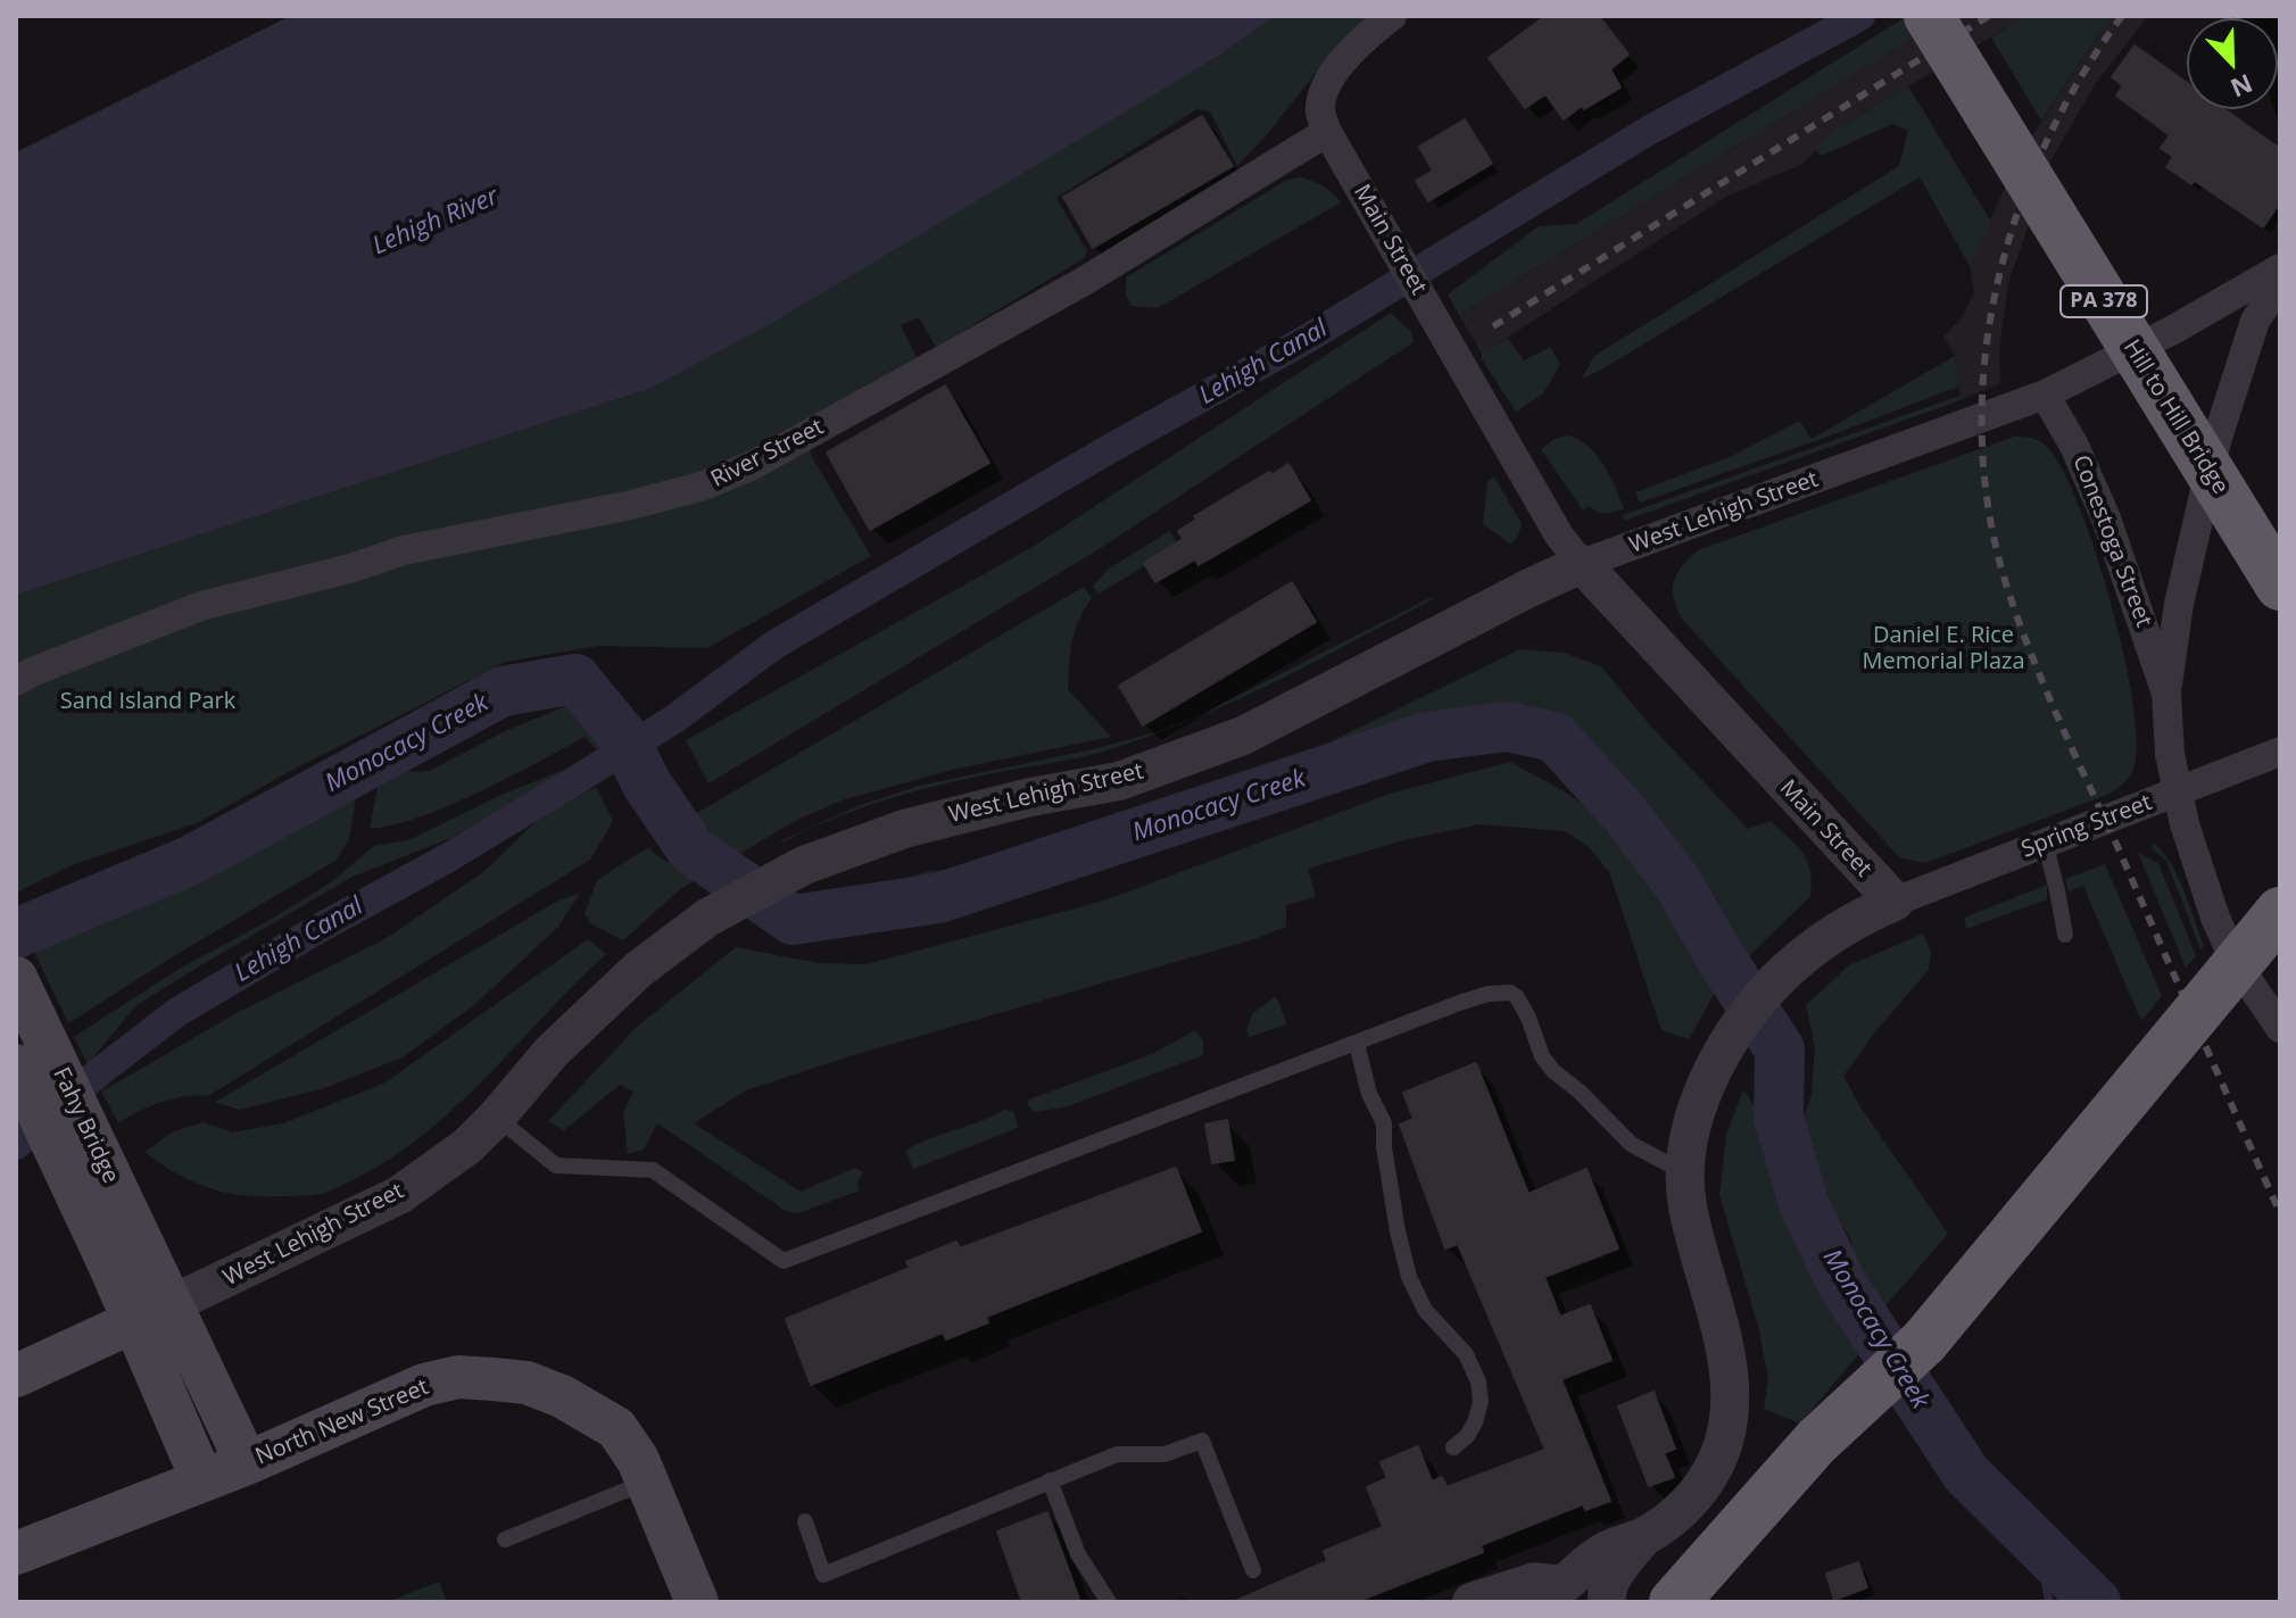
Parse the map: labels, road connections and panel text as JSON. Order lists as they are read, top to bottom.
{
  "streets": {
    "highway": ["PA 378", "Hill to Hill Bridge"],
    "main road": ["Fahy Bridge", "North New Street"],
    "street": [
      "Main Street",
      "River Street",
      "West Lehigh Street",
      "Conestoga Street",
      "Spring Street"
    ]
  },
  "crossings": [
    ["Main Street", "River Street"],
    ["Main Street", "West Lehigh Street"],
    ["Main Street", "Spring Street"],
    ["West Lehigh Street", "Conestoga Street"],
    ["West Lehigh Street", "Fahy Bridge"],
    ["West Lehigh Street", "North New Street"],
    ["Conestoga Street", "Spring Street"],
    ["Fahy Bridge", "North New Street"]
  ],
  "water": ["Lehigh River", "Lehigh Canal", "Monocacy Creek"],
  "parks": ["Daniel E. Rice Memorial Plaza", "Sand Island Park"],
  "north": "bottom right"
}
